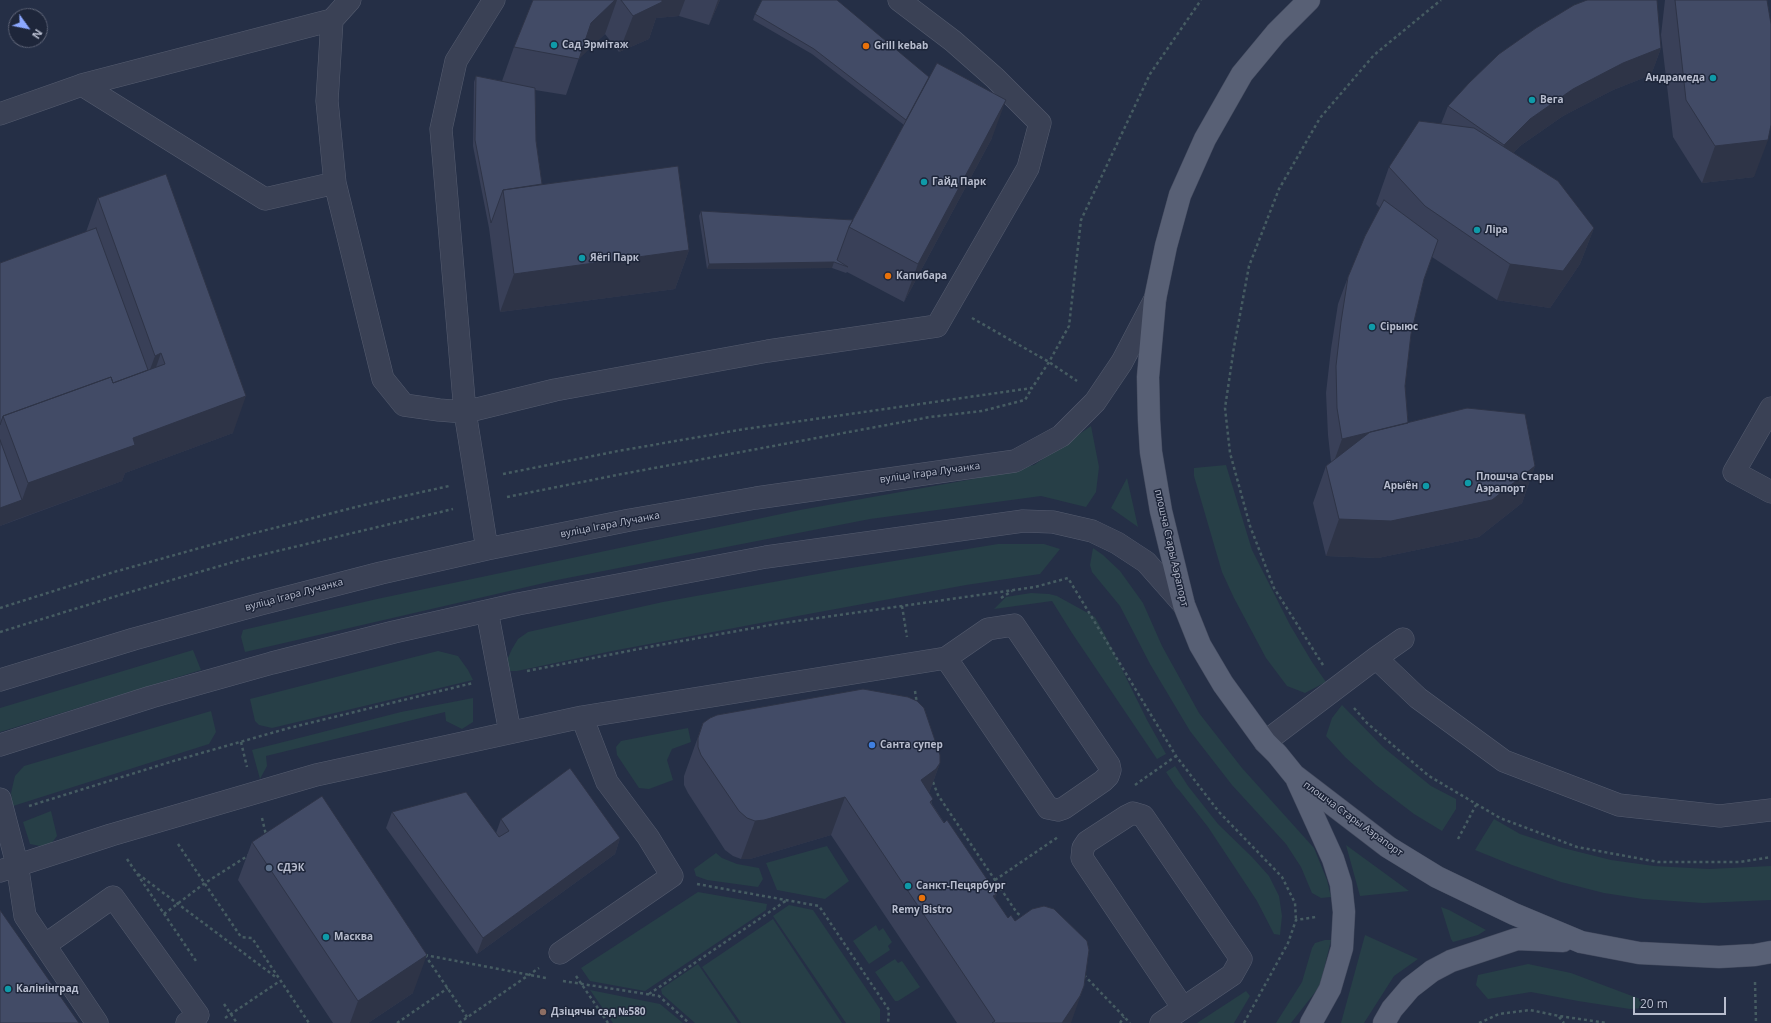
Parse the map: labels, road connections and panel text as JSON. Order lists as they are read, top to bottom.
{
  "streets": {
    "main road": ["плошча Стары Аэрапорт"],
    "street": ["вуліца Ігара Лучанка"]
  },
  "crossings": [
    ["вуліца Ігара Лучанка", "плошча Стары Аэрапорт"]
  ],
  "places": [
    "Сад Эрмітаж",
    "Grill kebab",
    "Андрамеда",
    "Вега",
    "Гайд Парк",
    "Ліра",
    "Яёгі Парк",
    "Капибара",
    "Сірыюс",
    "Плошча Стары Аэрапорт",
    "Арыён",
    "Санта супер",
    "СДЭК",
    "Санкт-Пецярбург",
    "Remy Bistro",
    "Масква",
    "Калінінград",
    "Дзіцячы сад №580"
  ],
  "scale_bar": "20 m",
  "north": "bottom right"
}
